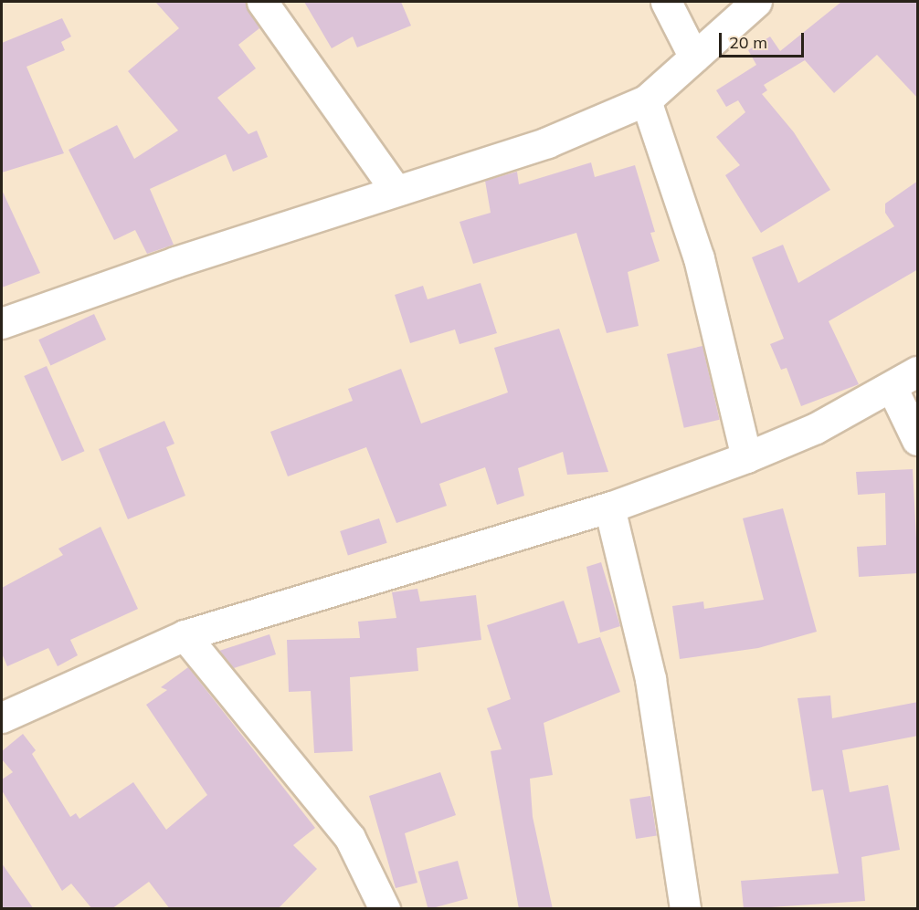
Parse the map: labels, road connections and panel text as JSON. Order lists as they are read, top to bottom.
{
  "scale_bar": "20 m"
}
